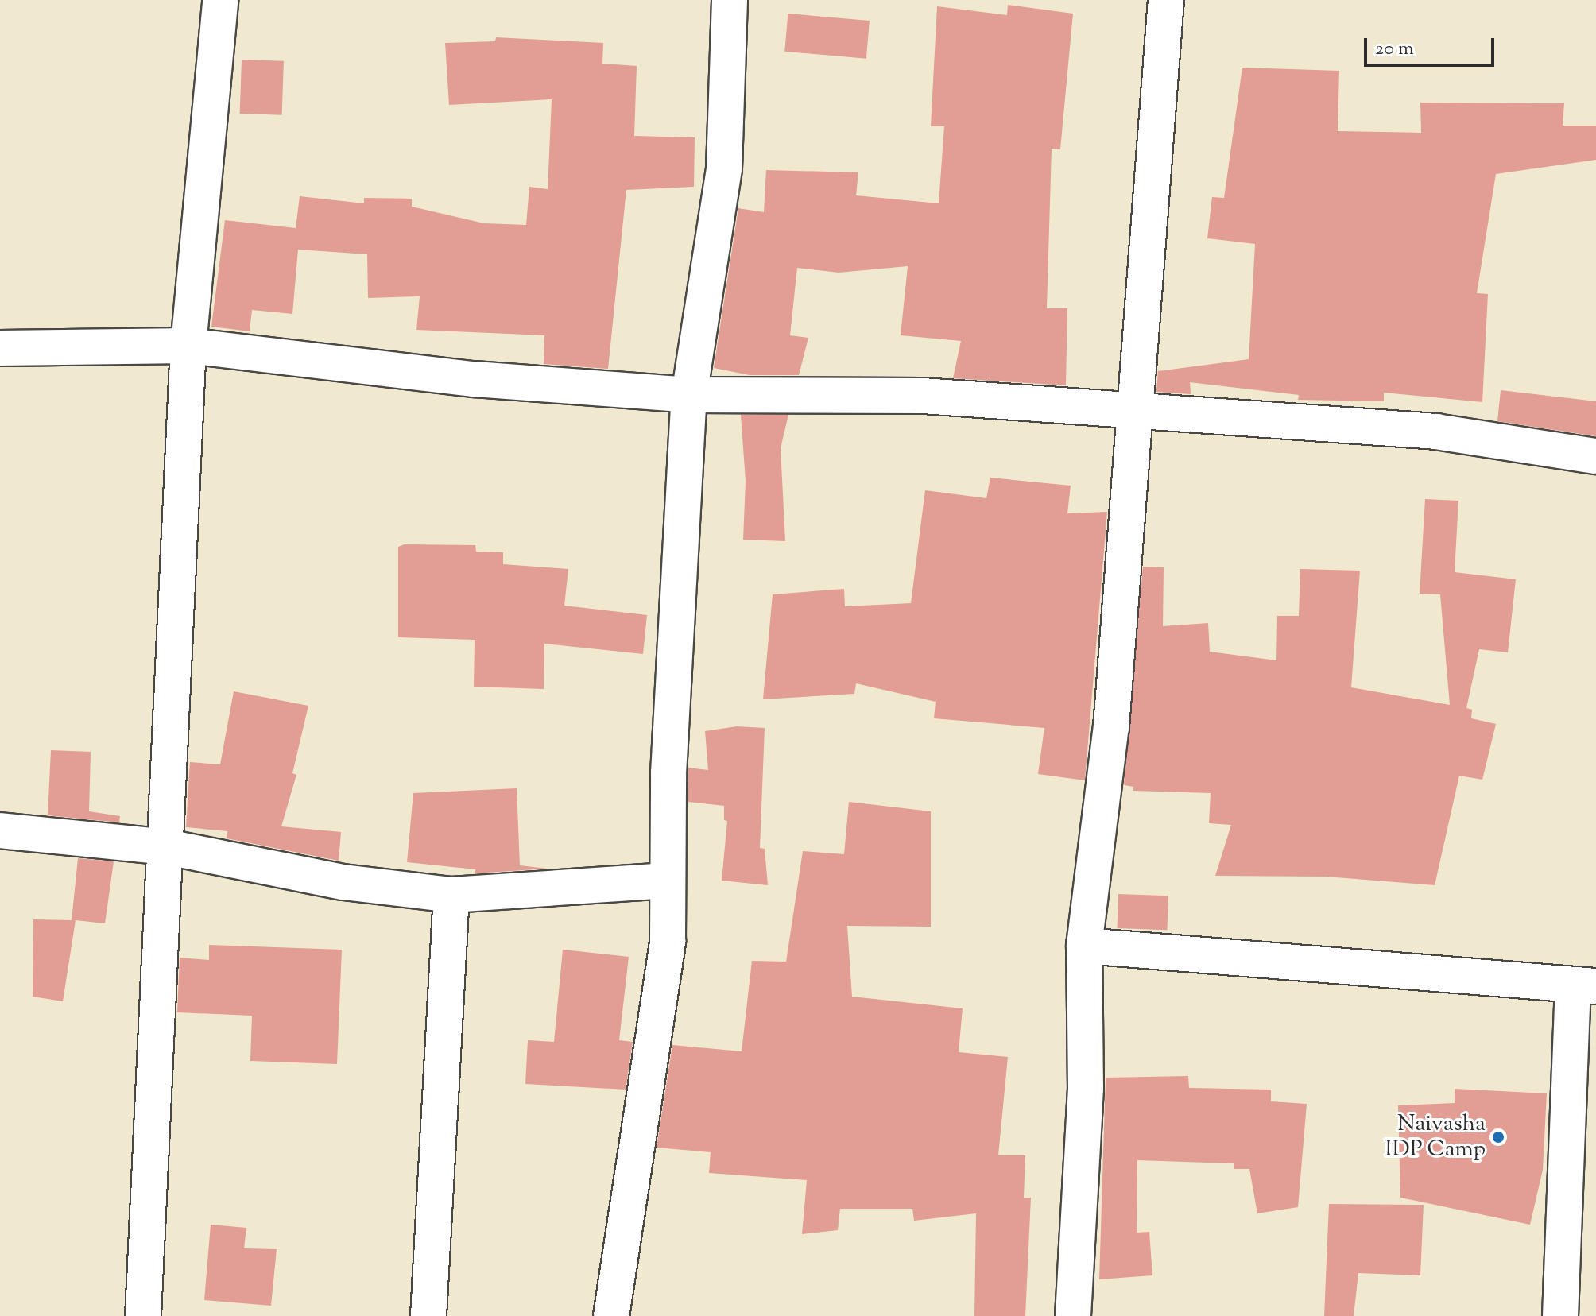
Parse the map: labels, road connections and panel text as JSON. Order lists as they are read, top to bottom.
{
  "places": ["Naivasha IDP Camp"],
  "scale_bar": "20 m"
}
